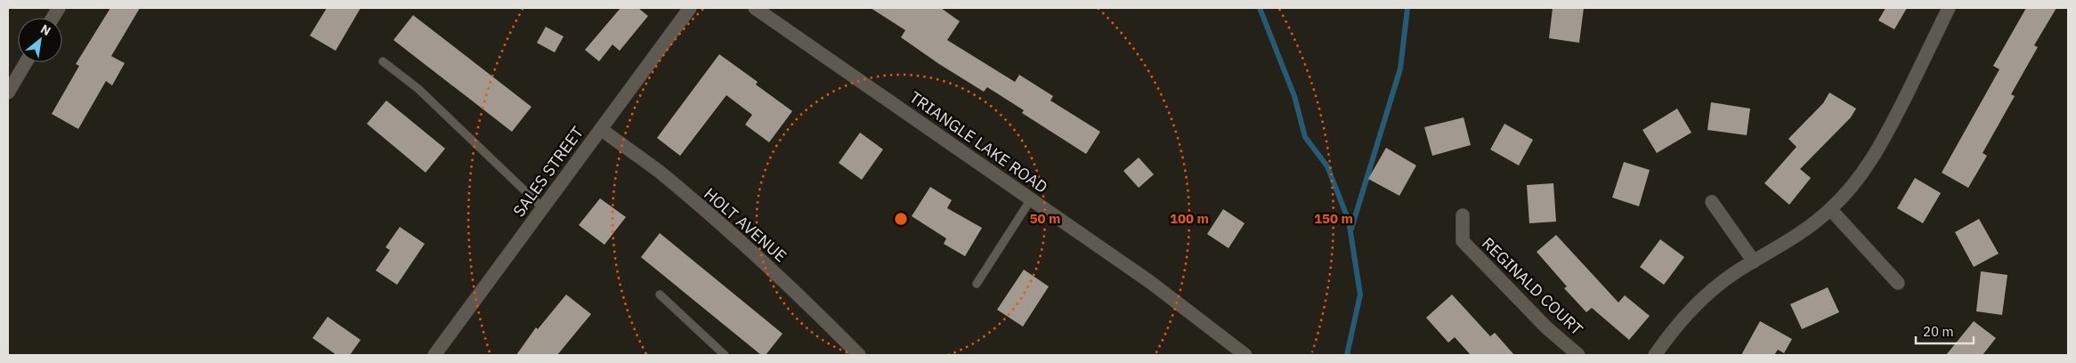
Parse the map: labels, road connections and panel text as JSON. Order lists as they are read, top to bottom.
{
  "streets": {
    "street": [
      "TRIANGLE LAKE ROAD",
      "SALES STREET",
      "HOLT AVENUE",
      "REGINALD COURT"
    ]
  },
  "crossings": [
    ["SALES STREET", "HOLT AVENUE"]
  ],
  "scale_bar": "20 m",
  "north": "top right",
  "rings": ["50 m", "100 m", "150 m"]
}
